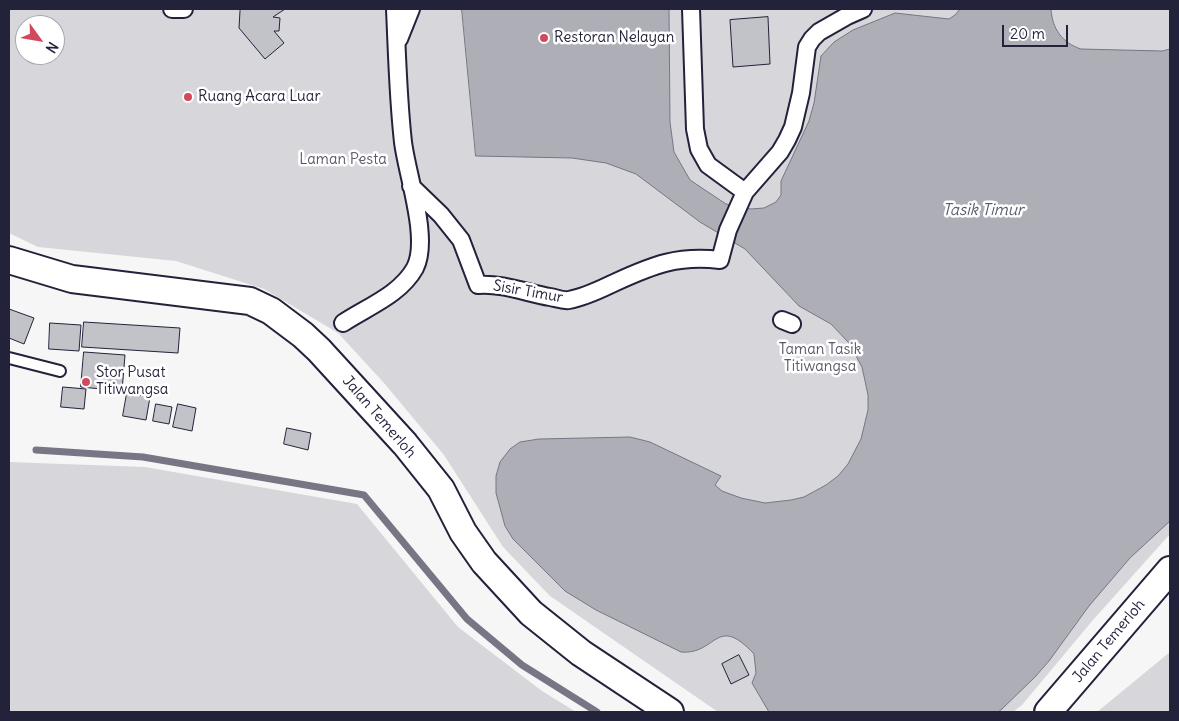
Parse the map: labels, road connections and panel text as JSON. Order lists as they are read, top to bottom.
{
  "streets": {
    "street": ["Sisir Timur", "Jalan Temerloh"]
  },
  "water": ["Tasik Timur"],
  "parks": ["Laman Pesta", "Taman Tasik Titiwangsa"],
  "places": ["Restoran Nelayan", "Ruang Acara Luar", "Stor Pusat Titiwangsa"],
  "scale_bar": "20 m",
  "north": "bottom right"
}
